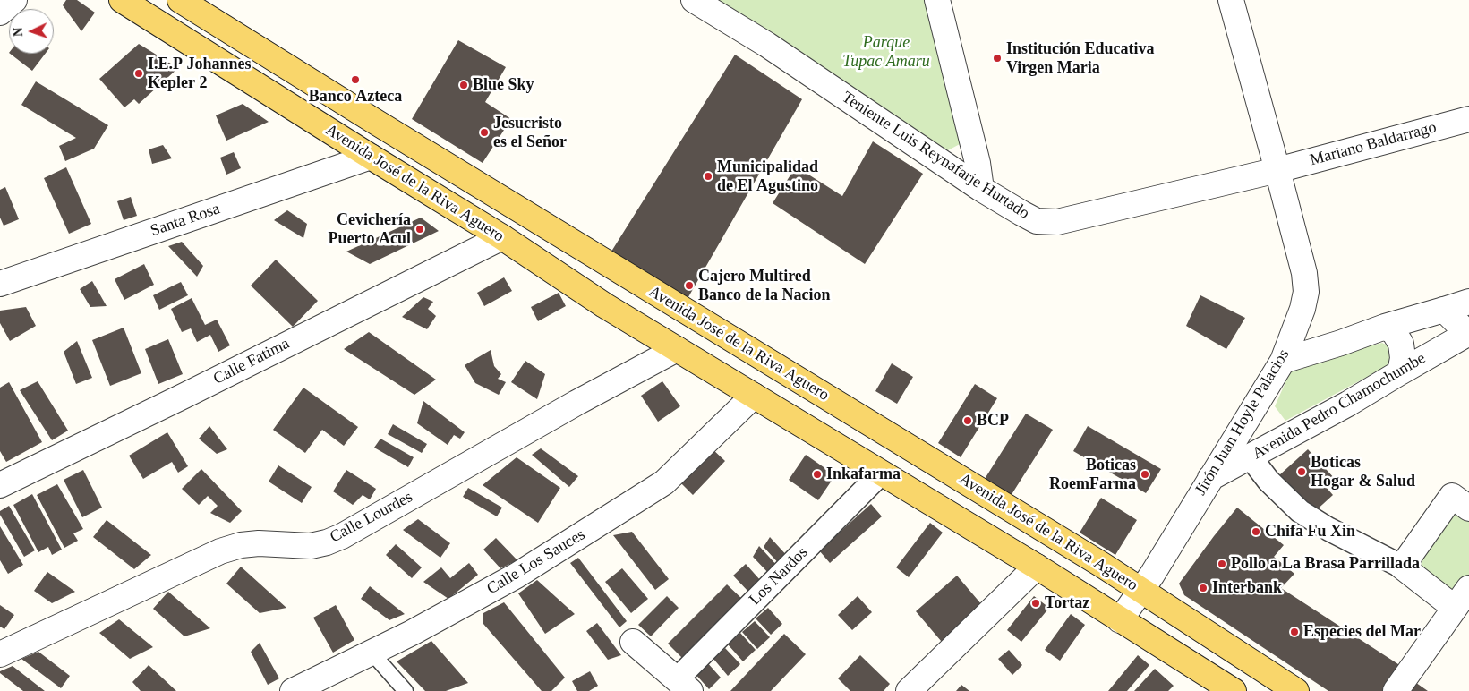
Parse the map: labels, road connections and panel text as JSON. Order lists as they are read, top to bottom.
{
  "streets": {
    "main road": ["Avenida José de la Riva Aguero"],
    "street": [
      "Mariano Baldarrago",
      "Teniente Luis Reynafarje Hurtado",
      "Santa Rosa",
      "Calle Fatima",
      "Avenida Pedro Chamochumbe",
      "Jirón Juan Hoyle Palacios",
      "Calle Lourdes",
      "Calle Los Sauces",
      "Los Nardos"
    ]
  },
  "crossings": [
    ["Mariano Baldarrago", "Teniente Luis Reynafarje Hurtado"],
    ["Mariano Baldarrago", "Jirón Juan Hoyle Palacios"],
    ["Teniente Luis Reynafarje Hurtado", "Jirón Juan Hoyle Palacios"],
    ["Avenida José de la Riva Aguero", "Santa Rosa"],
    ["Avenida José de la Riva Aguero", "Calle Fatima"],
    ["Avenida José de la Riva Aguero", "Jirón Juan Hoyle Palacios"],
    ["Avenida José de la Riva Aguero", "Calle Lourdes"],
    ["Avenida José de la Riva Aguero", "Calle Los Sauces"],
    ["Avenida José de la Riva Aguero", "Los Nardos"],
    ["Avenida Pedro Chamochumbe", "Jirón Juan Hoyle Palacios"]
  ],
  "parks": ["Parque Tupac Amaru"],
  "places": [
    "Institución Educativa Virgen Maria",
    "I.E.P Johannes Kepler 2",
    "Banco Azteca",
    "Blue Sky",
    "Jesucristo es el Señor",
    "Municipalidad de El Agustino",
    "Cevichería Puerto Acul",
    "Cajero Multired Banco de la Nacion",
    "BCP",
    "Boticas Hogar & Salud",
    "Inkafarma",
    "Boticas RoemFarma",
    "Chifa Fu Xin",
    "Pollo a La Brasa Parrillada",
    "Interbank",
    "Tortaz",
    "Especies del Mar"
  ],
  "north": "left"
}
